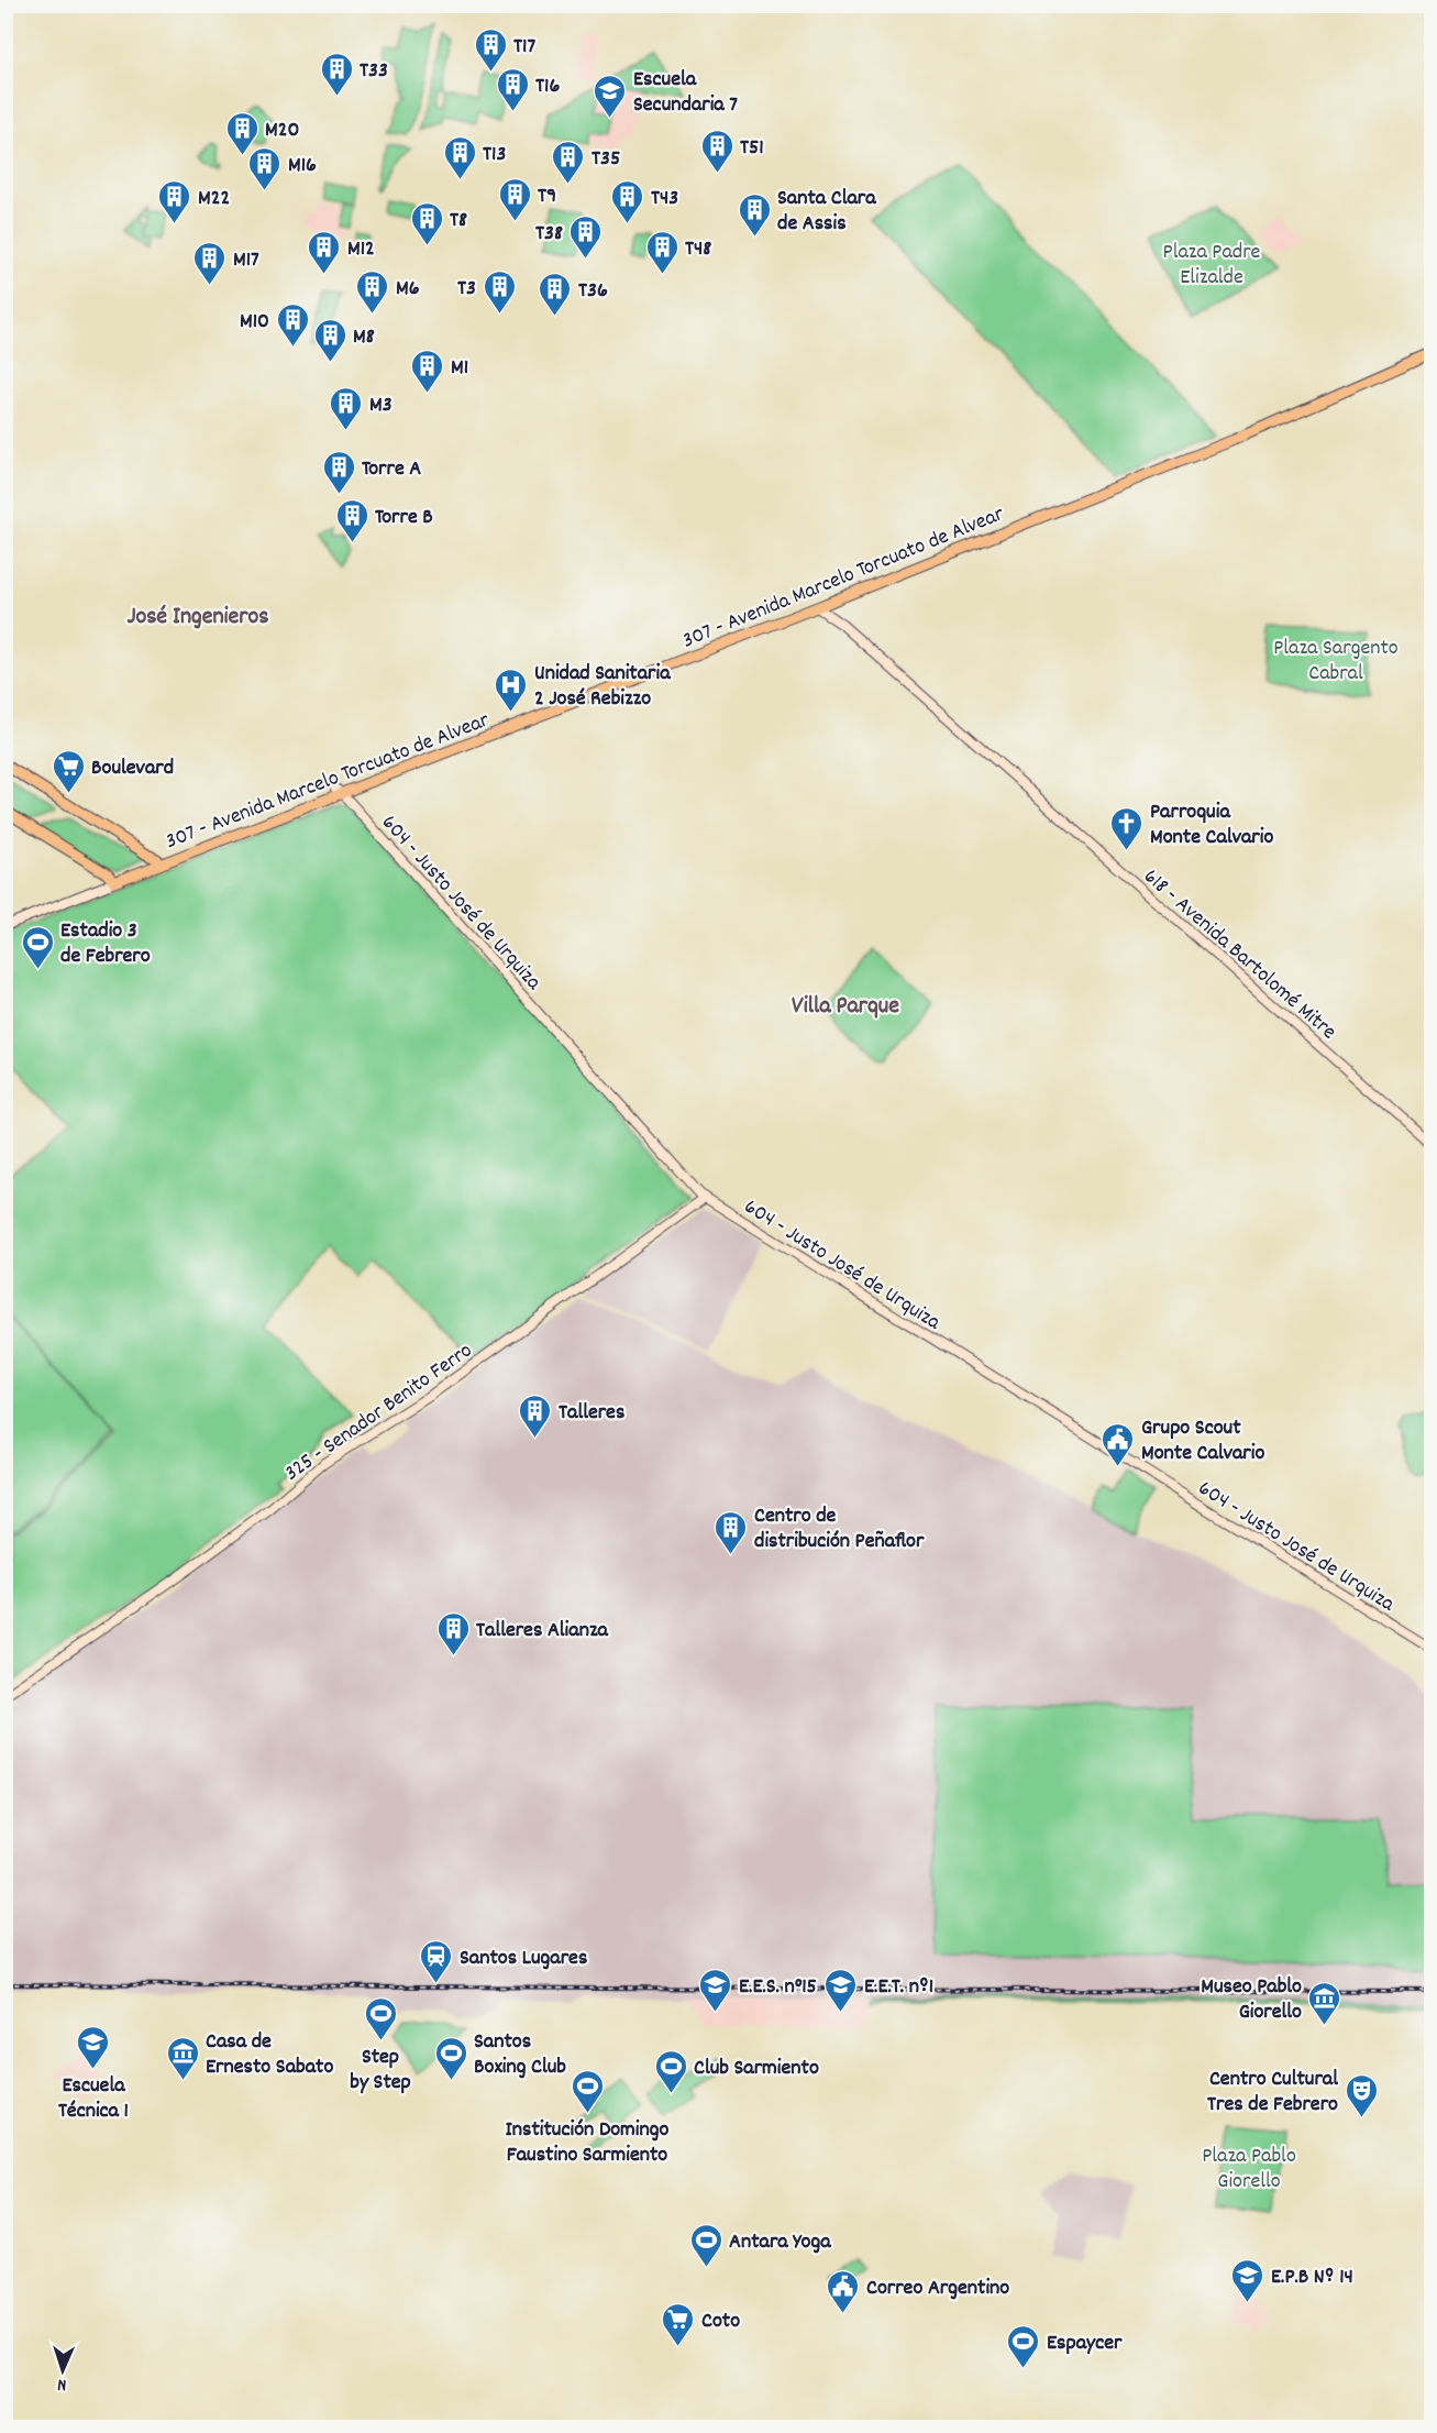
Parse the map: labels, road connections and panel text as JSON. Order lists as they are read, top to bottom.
{
  "streets": {
    "main road": [
      "307 - Avenida Marcelo Torcuato de Alvear",
      "604 - Justo José de Urquiza",
      "618 - Avenida Bartolomé Mitre",
      "325 - Senador Benito Ferro"
    ]
  },
  "crossings": [
    ["307 - Avenida Marcelo Torcuato de Alvear", "604 - Justo José de Urquiza"],
    ["307 - Avenida Marcelo Torcuato de Alvear", "618 - Avenida Bartolomé Mitre"],
    ["604 - Justo José de Urquiza", "325 - Senador Benito Ferro"]
  ],
  "districts": ["José Ingenieros", "Villa Parque"],
  "parks": ["Plaza Padre Elizalde", "Plaza Sargento Cabral", "Plaza Pablo Giorello"],
  "places": {
    "building": [
      "T17",
      "T33",
      "T16",
      "M20",
      "T51",
      "T13",
      "T35",
      "M16",
      "T9",
      "M22",
      "T43",
      "Santa Clara de Assis",
      "T8",
      "T38",
      "M12",
      "T48",
      "M17",
      "M6",
      "T3",
      "T36",
      "M10",
      "M8",
      "M1",
      "M3",
      "Torre A",
      "Torre B",
      "Talleres",
      "Centro de distribución Peñaflor",
      "Talleres Alianza"
    ],
    "school or university": [
      "Escuela Secundaria 7",
      "E.E.S. n°15",
      "E.E.T. nº1",
      "Escuela Técnica 1",
      "E.P.B Nº 14"
    ],
    "hospital": ["Unidad Sanitaria 2 José Rebizzo"],
    "supermarket": ["Boulevard", "Coto"],
    "church": ["Parroquia Monte Calvario"],
    "sports": [
      "Estadio 3 de Febrero",
      "Step by Step",
      "Santos Boxing Club",
      "Club Sarmiento",
      "Institución Domingo Faustino Sarmiento",
      "Antara Yoga",
      "Espaycer"
    ],
    "public building": ["Grupo Scout Monte Calvario", "Correo Argentino"],
    "station": ["Santos Lugares"],
    "museum": ["Museo Pablo Giorello", "Casa de Ernesto Sabato"],
    "theatre": ["Centro Cultural Tres de Febrero"]
  },
  "north": "bottom"
}
